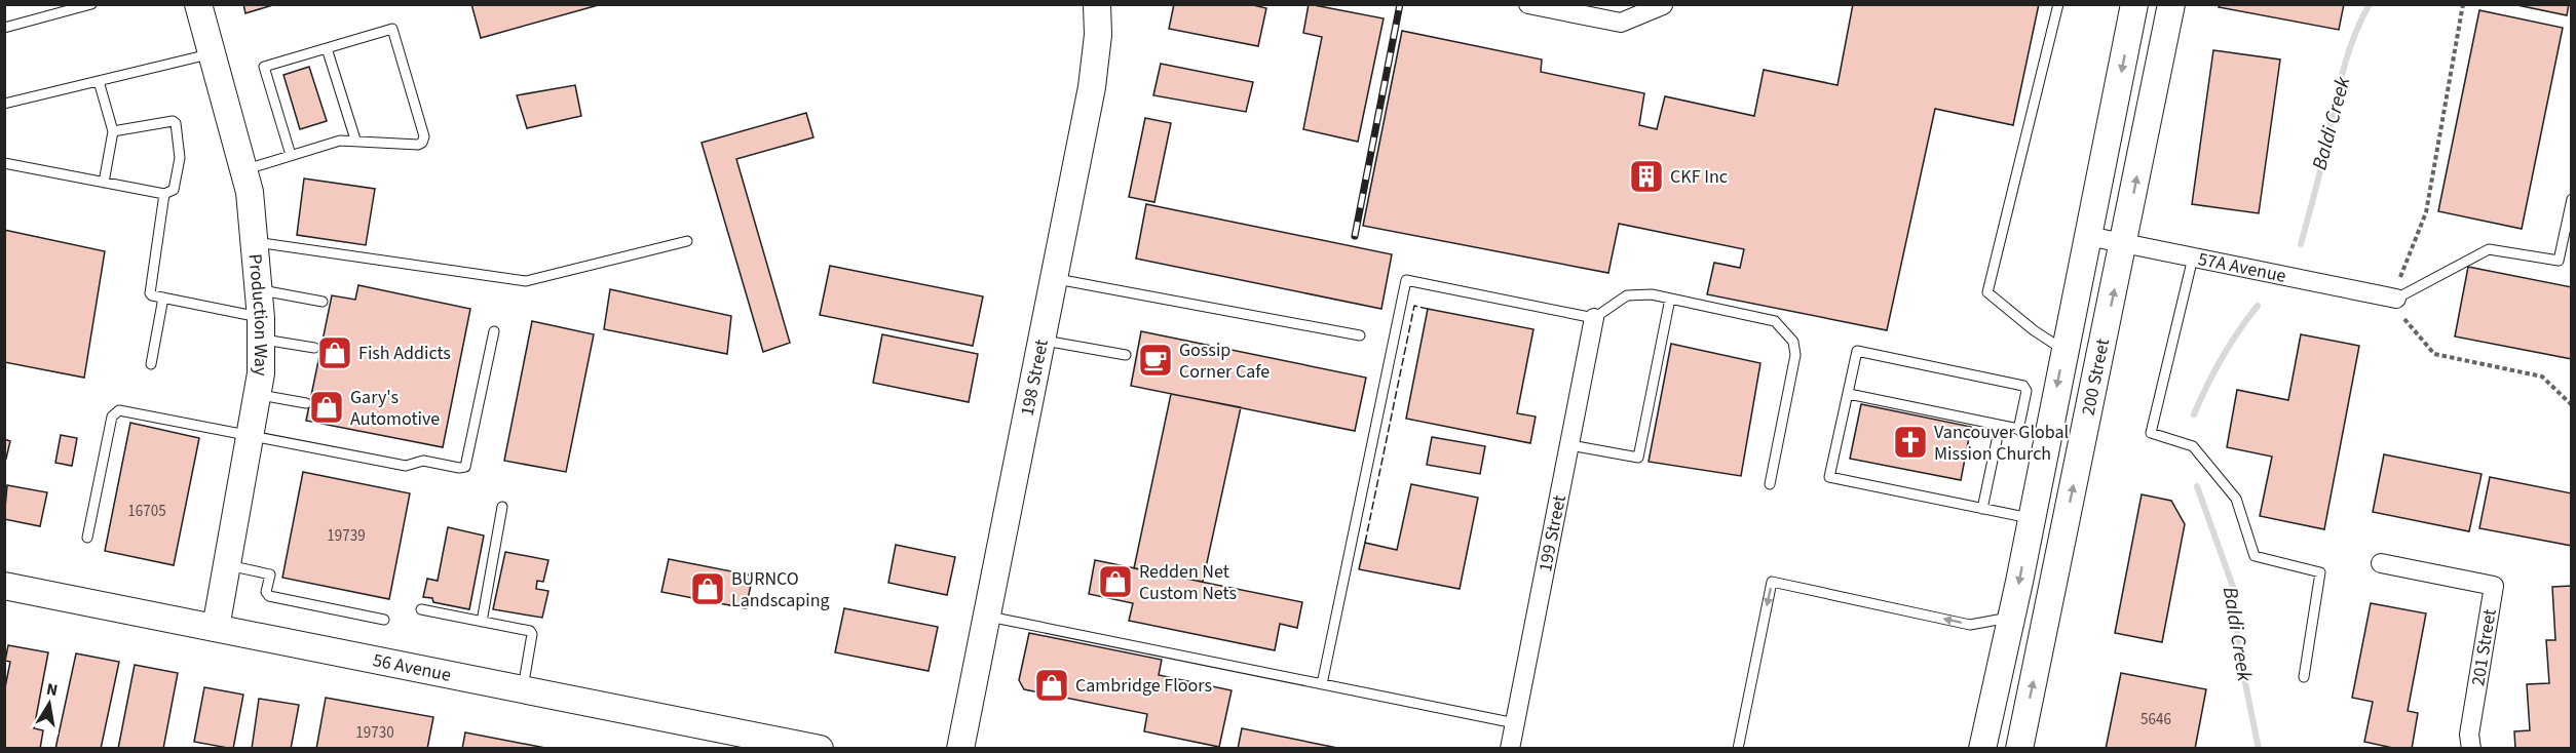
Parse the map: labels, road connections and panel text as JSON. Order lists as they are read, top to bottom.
{
  "streets": {
    "main road": [
      "Production Way",
      "200 Street",
      "198 Street",
      "56 Avenue"
    ],
    "street": ["57A Avenue", "199 Street", "201 Street"]
  },
  "crossings": [
    ["57A Avenue", "200 Street"],
    ["Production Way", "56 Avenue"]
  ],
  "water": ["Baldi Creek"],
  "places": {
    "building": ["CKF Inc"],
    "shop": [
      "Fish Addicts",
      "Gary's Automotive",
      "Redden Net Custom Nets",
      "BURNCO Landscaping",
      "Cambridge Floors"
    ],
    "cafe": ["Gossip Corner Cafe"],
    "church": ["Vancouver Global Mission Church"]
  },
  "house_numbers": [
    "16705",
    "19739",
    "5646",
    "19730"
  ],
  "north": "top"
}
